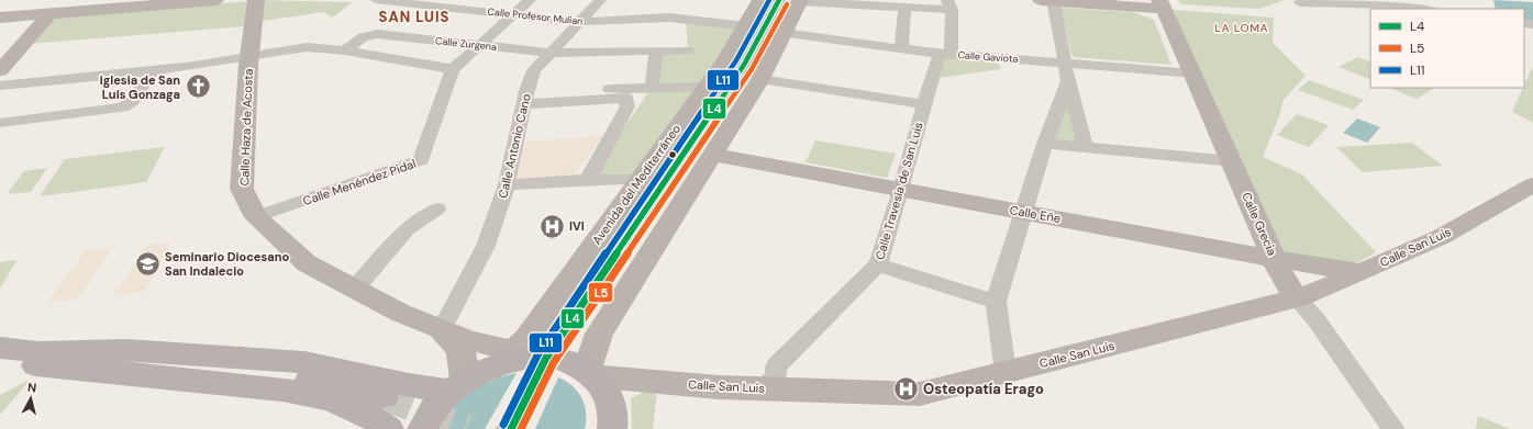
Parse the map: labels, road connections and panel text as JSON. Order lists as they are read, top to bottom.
{
  "streets": {
    "main road": ["Avenida del Mediterráneo"],
    "street": [
      "Calle Profesor Mulian",
      "Calle Zurgena",
      "Calle Gaviota",
      "Calle Haza de Acosta",
      "Calle Antonio Cano",
      "Calle Menéndez Pidal",
      "Calle Travesía de San Luis",
      "Calle Eñe",
      "Calle Grecia",
      "Calle San Luis"
    ]
  },
  "crossings": [
    ["Calle Profesor Mulian", "Calle Antonio Cano"],
    ["Calle Profesor Mulian", "Calle Menéndez Pidal"],
    ["Calle Profesor Mulian", "Avenida del Mediterráneo"],
    ["Calle Zurgena", "Calle Antonio Cano"],
    ["Calle Zurgena", "Calle Menéndez Pidal"],
    ["Calle Gaviota", "Calle Travesía de San Luis"],
    ["Calle Gaviota", "Calle Grecia"],
    ["Calle Haza de Acosta", "Calle Antonio Cano"],
    ["Calle Haza de Acosta", "Calle Menéndez Pidal"],
    ["Calle Haza de Acosta", "Avenida del Mediterráneo"],
    ["Calle Travesía de San Luis", "Calle Eñe"],
    ["Calle Travesía de San Luis", "Calle San Luis"],
    ["Calle Eñe", "Calle Grecia"],
    ["Calle Eñe", "Calle San Luis"],
    ["Calle Grecia", "Calle San Luis"]
  ],
  "districts": ["SAN LUIS", "LA LOMA"],
  "places": {
    "church": ["iglesia de San Luis Gonzaga"],
    "hospital": ["IVI", "Osteopatía Erago"],
    "school or university": ["Seminario Diocesano San Indalecio"]
  },
  "lines": ["transit line L4", "transit line L11", "transit line L5"],
  "legend": ["L4", "L5", "L11"],
  "north": "top"
}
